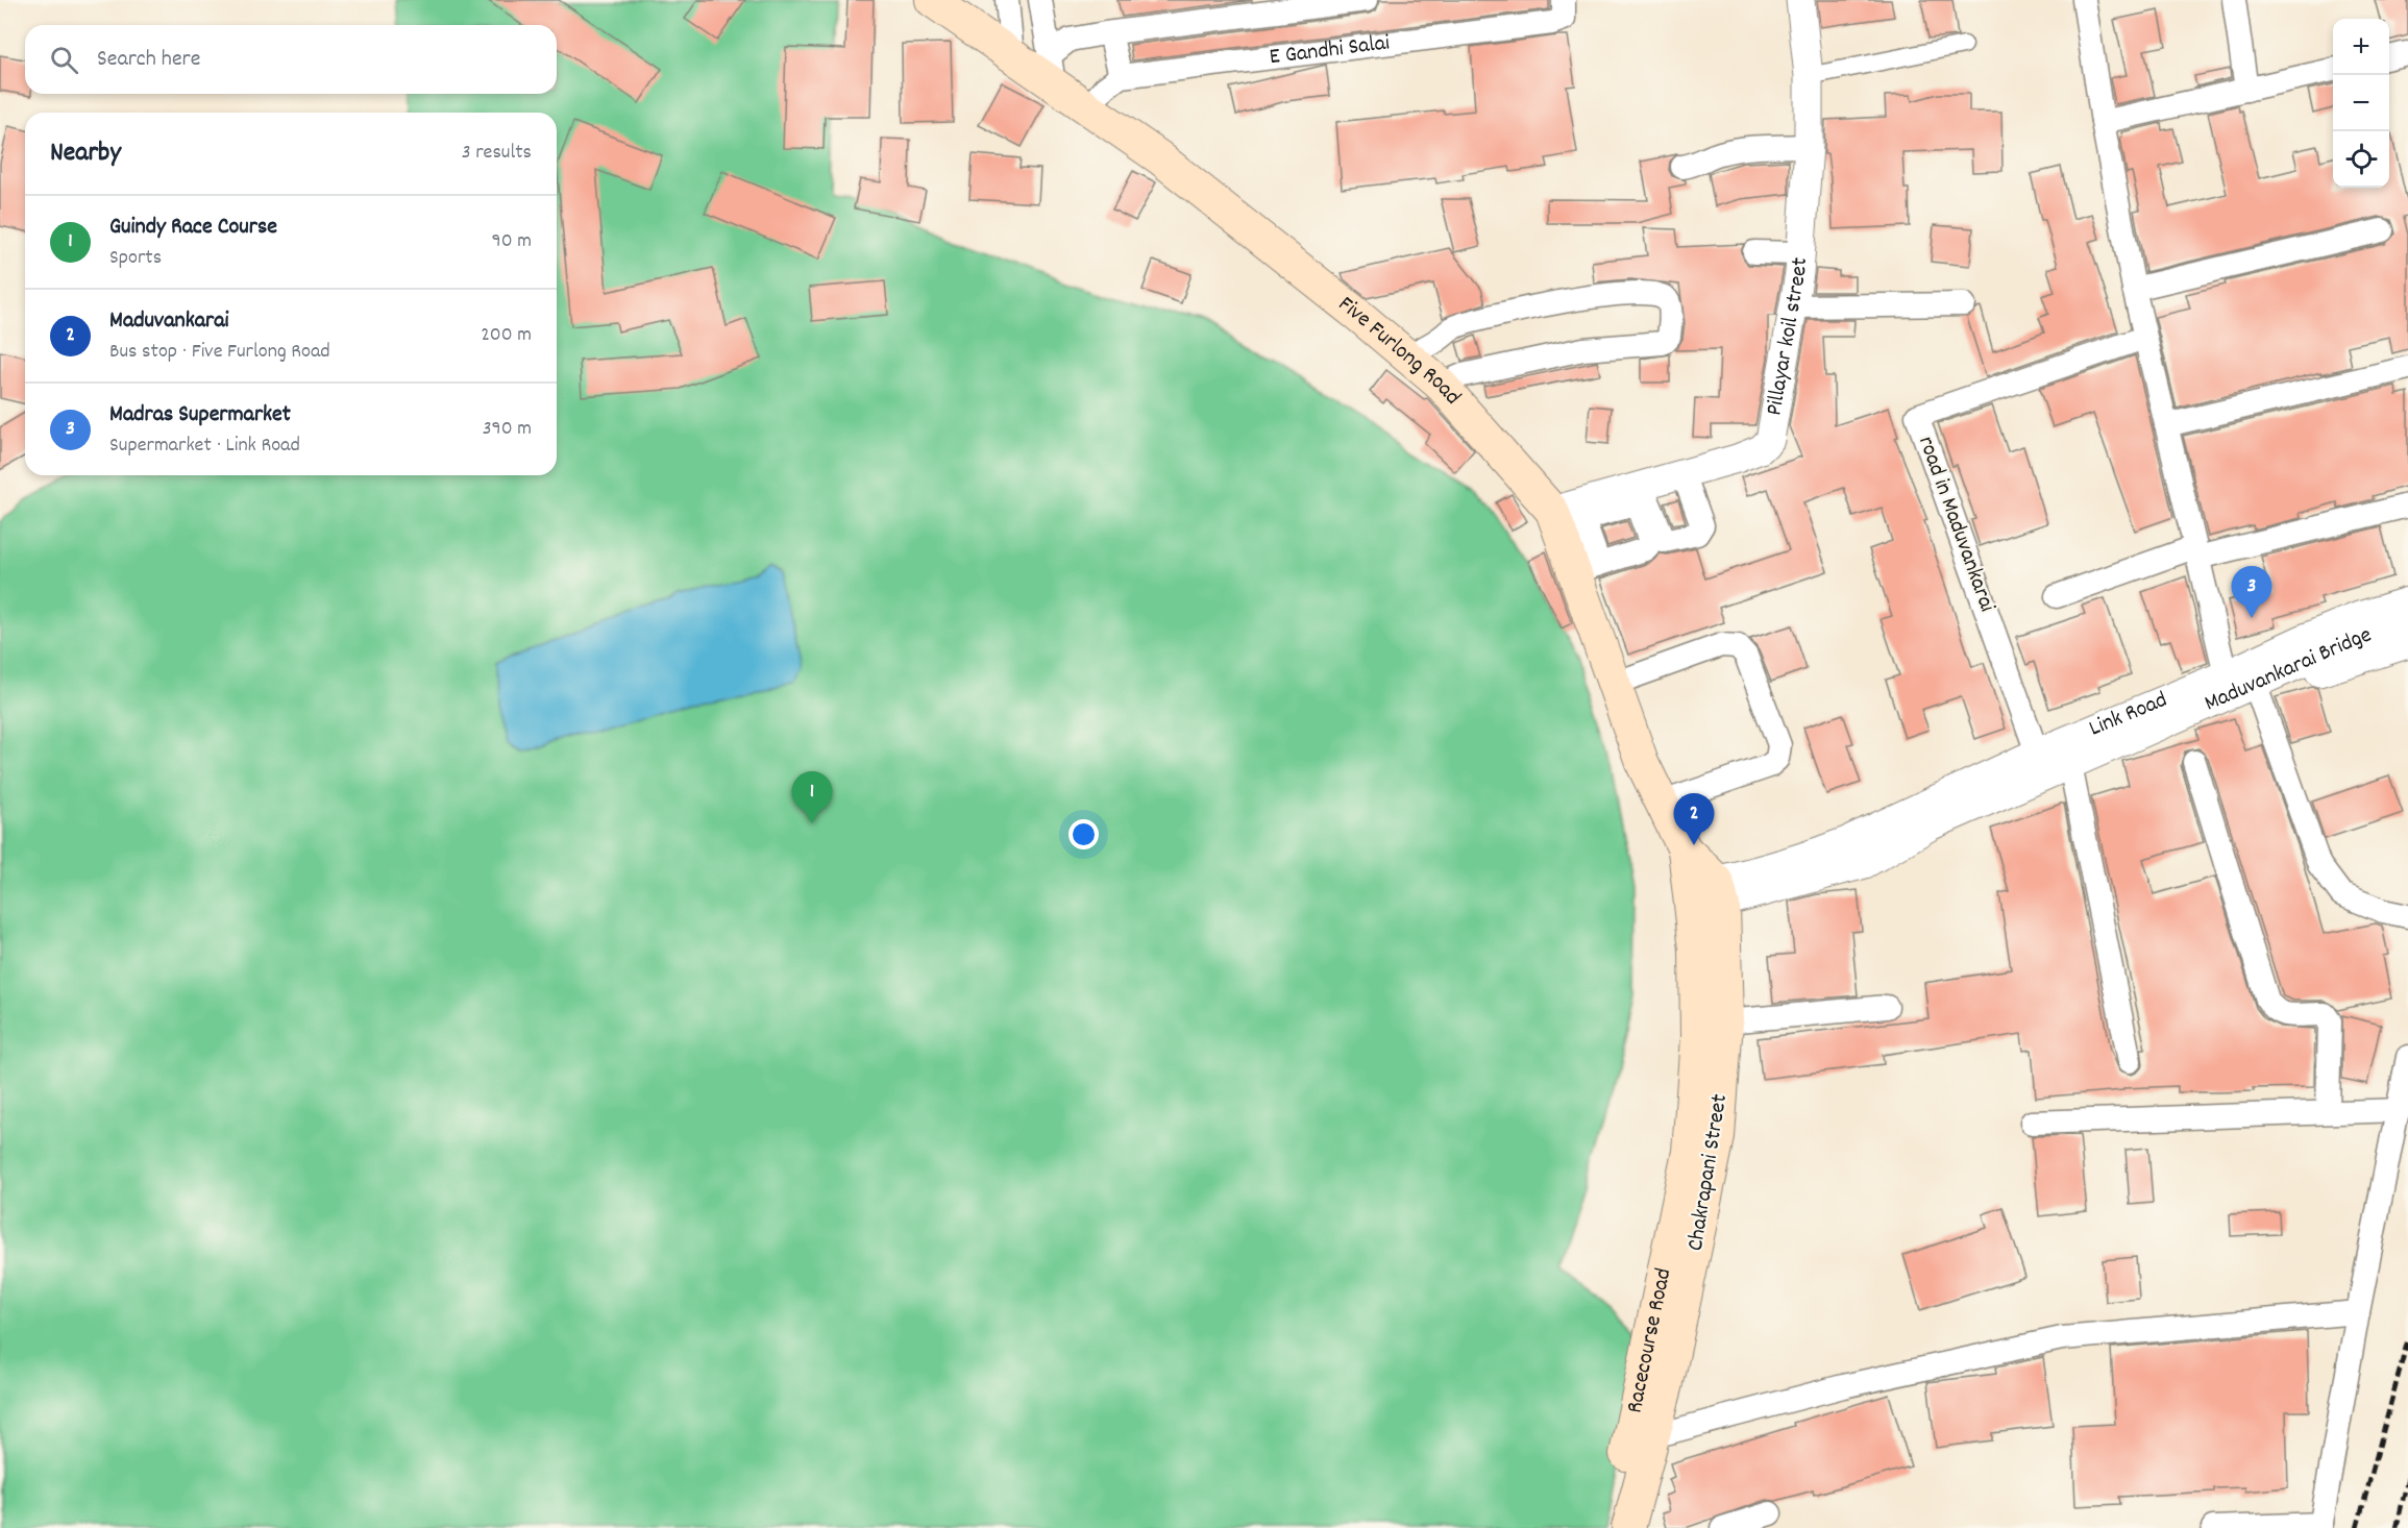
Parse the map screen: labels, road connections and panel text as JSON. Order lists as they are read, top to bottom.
{
  "streets": {
    "main road": ["Five Furlong Road", "Chakrapani Street", "Racecourse Road"],
    "street": [
      "E Gandhi Salai",
      "Pillayar koil street",
      "road in Maduvankarai",
      "Maduvankarai Bridge",
      "Link Road"
    ]
  },
  "crossings": [
    ["Pillayar koil street", "Five Furlong Road"],
    ["Five Furlong Road", "Chakrapani Street"],
    ["Five Furlong Road", "Racecourse Road"],
    ["road in Maduvankarai", "Link Road"],
    ["Chakrapani Street", "Racecourse Road"]
  ],
  "page": {
    "map_buttons": ["+", "−"],
    "search": "Search here",
    "heading": ["Nearby", "3 results"],
    "list": [
      {
        "mark": "1",
        "name": "Guindy Race Course",
        "note": "Sports",
        "value": "90 m"
      },
      {
        "mark": "2",
        "name": "Maduvankarai",
        "note": "Bus stop · Five Furlong Road",
        "value": "200 m"
      },
      {
        "mark": "3",
        "name": "Madras Supermarket",
        "note": "Supermarket · Link Road",
        "value": "390 m"
      }
    ],
    "pins": ["3", "1", "2"]
  }
}
